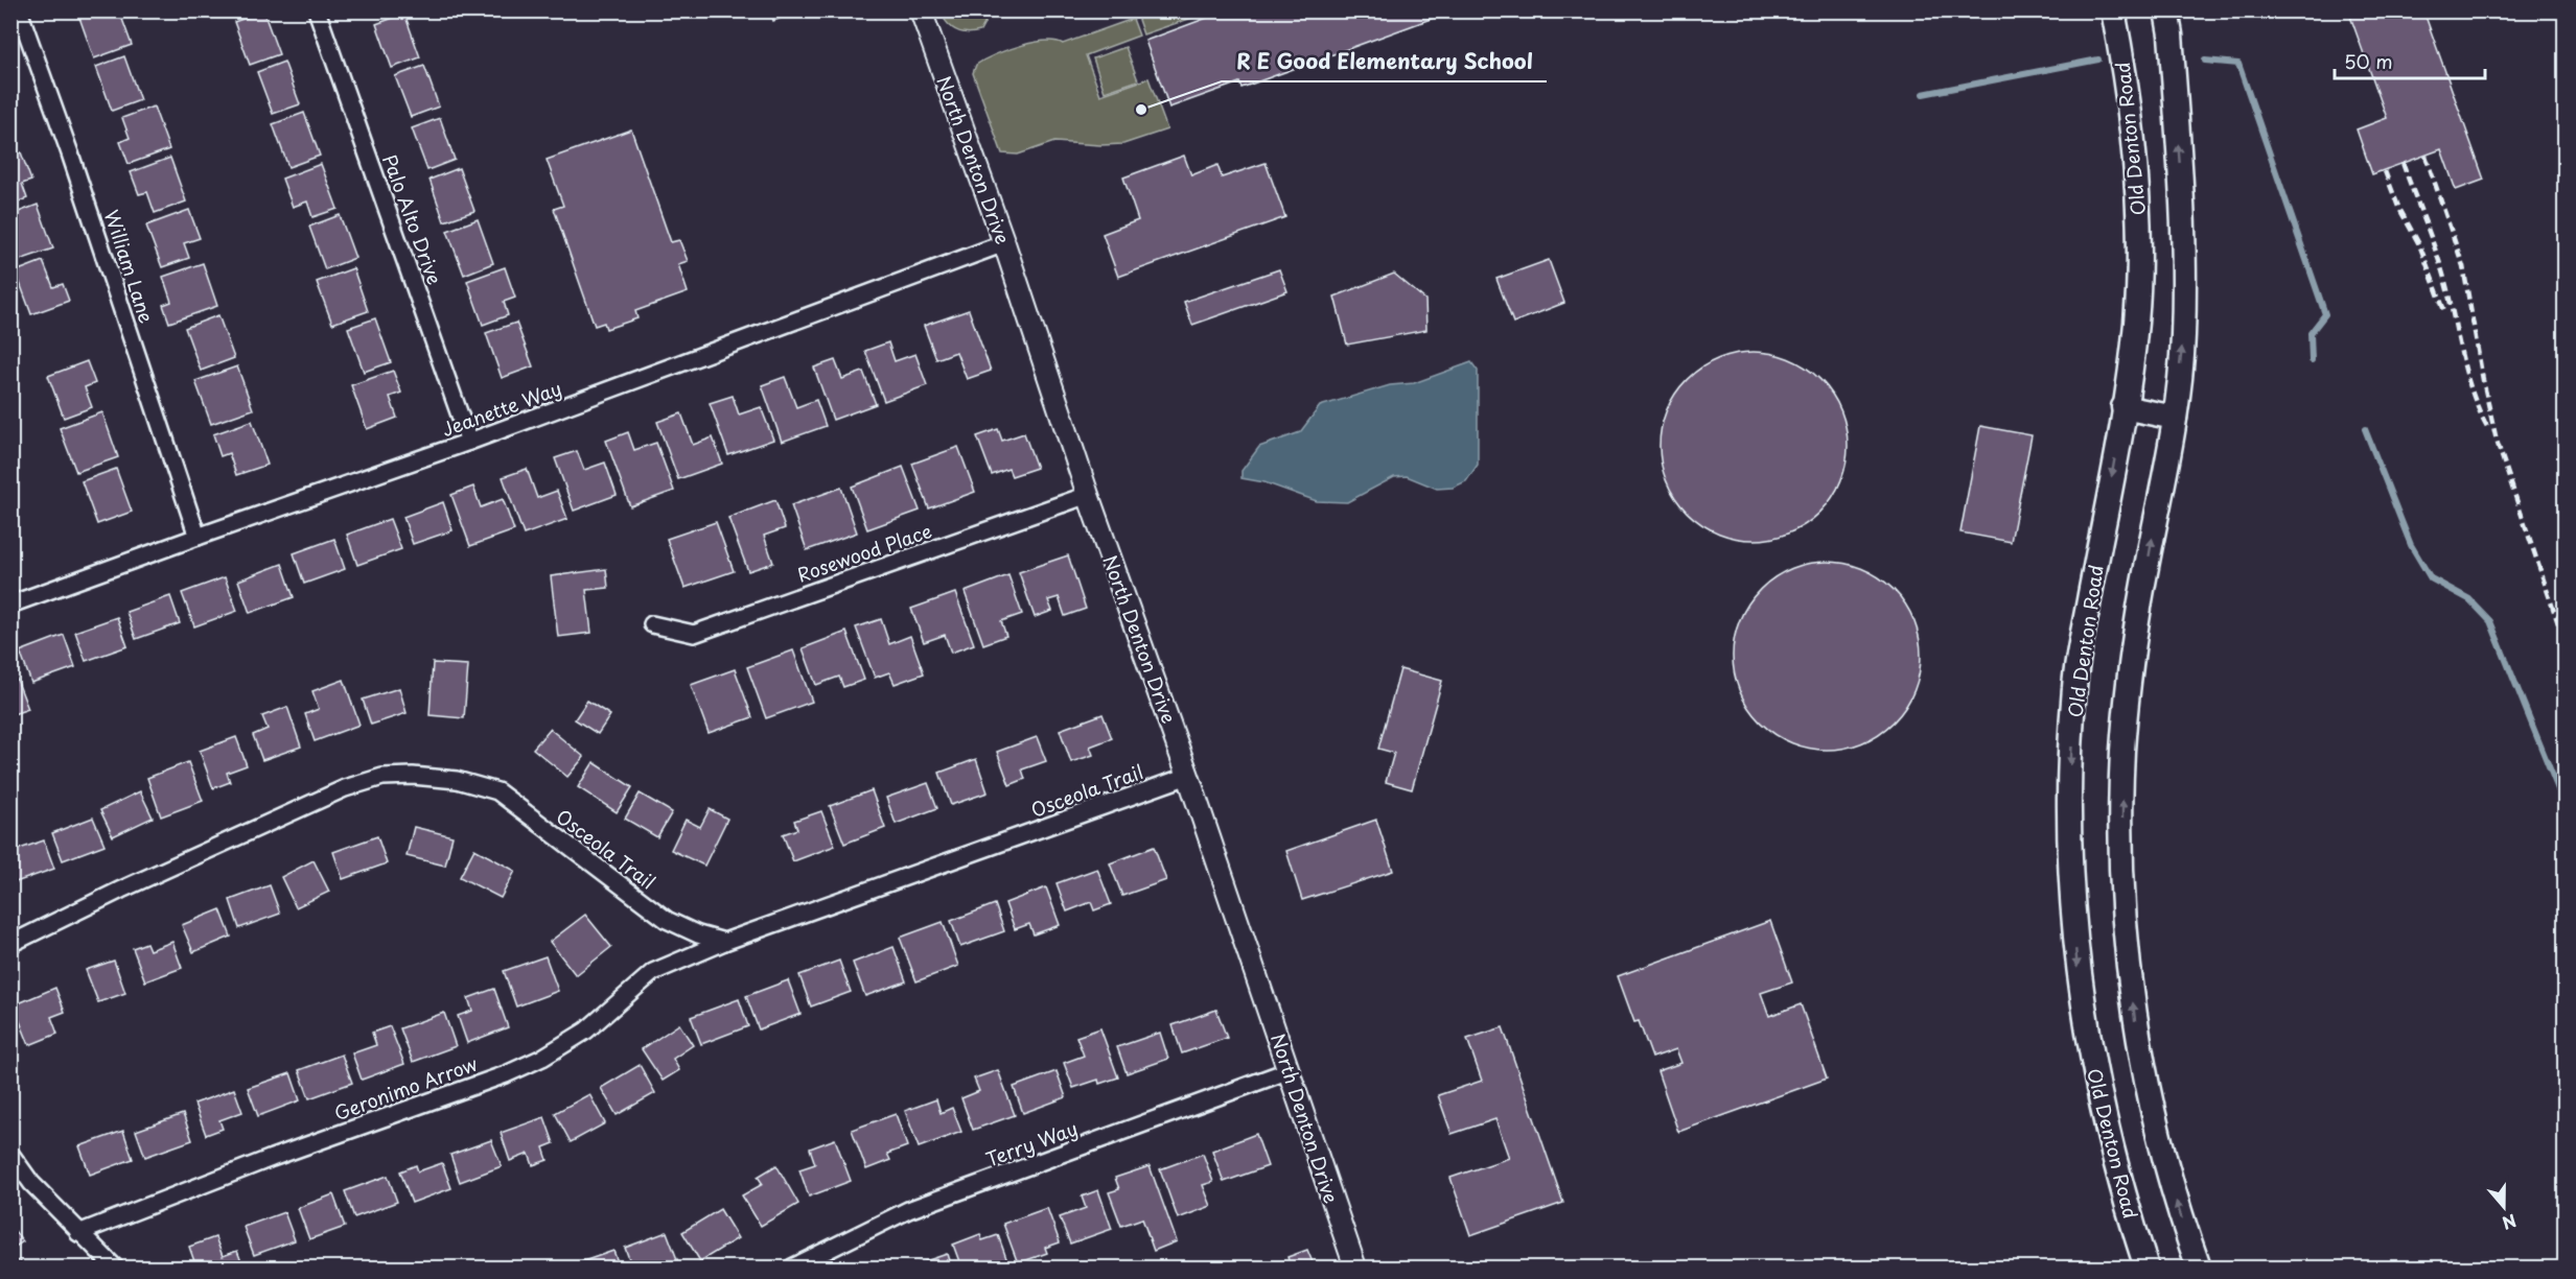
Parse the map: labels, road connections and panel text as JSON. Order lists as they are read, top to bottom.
{
  "streets": {
    "main road": ["Old Denton Road"],
    "street": [
      "North Denton Drive",
      "Palo Alto Drive",
      "William Lane",
      "Jeanette Way",
      "Rosewood Place",
      "Osceola Trail",
      "Geronimo Arrow",
      "Terry Way"
    ]
  },
  "crossings": [
    ["North Denton Drive", "Jeanette Way"],
    ["North Denton Drive", "Rosewood Place"],
    ["North Denton Drive", "Osceola Trail"],
    ["North Denton Drive", "Terry Way"],
    ["Palo Alto Drive", "Jeanette Way"],
    ["William Lane", "Jeanette Way"],
    ["Osceola Trail", "Geronimo Arrow"]
  ],
  "places": ["R E Good Elementary School"],
  "scale_bar": "50 m",
  "north": "bottom"
}
